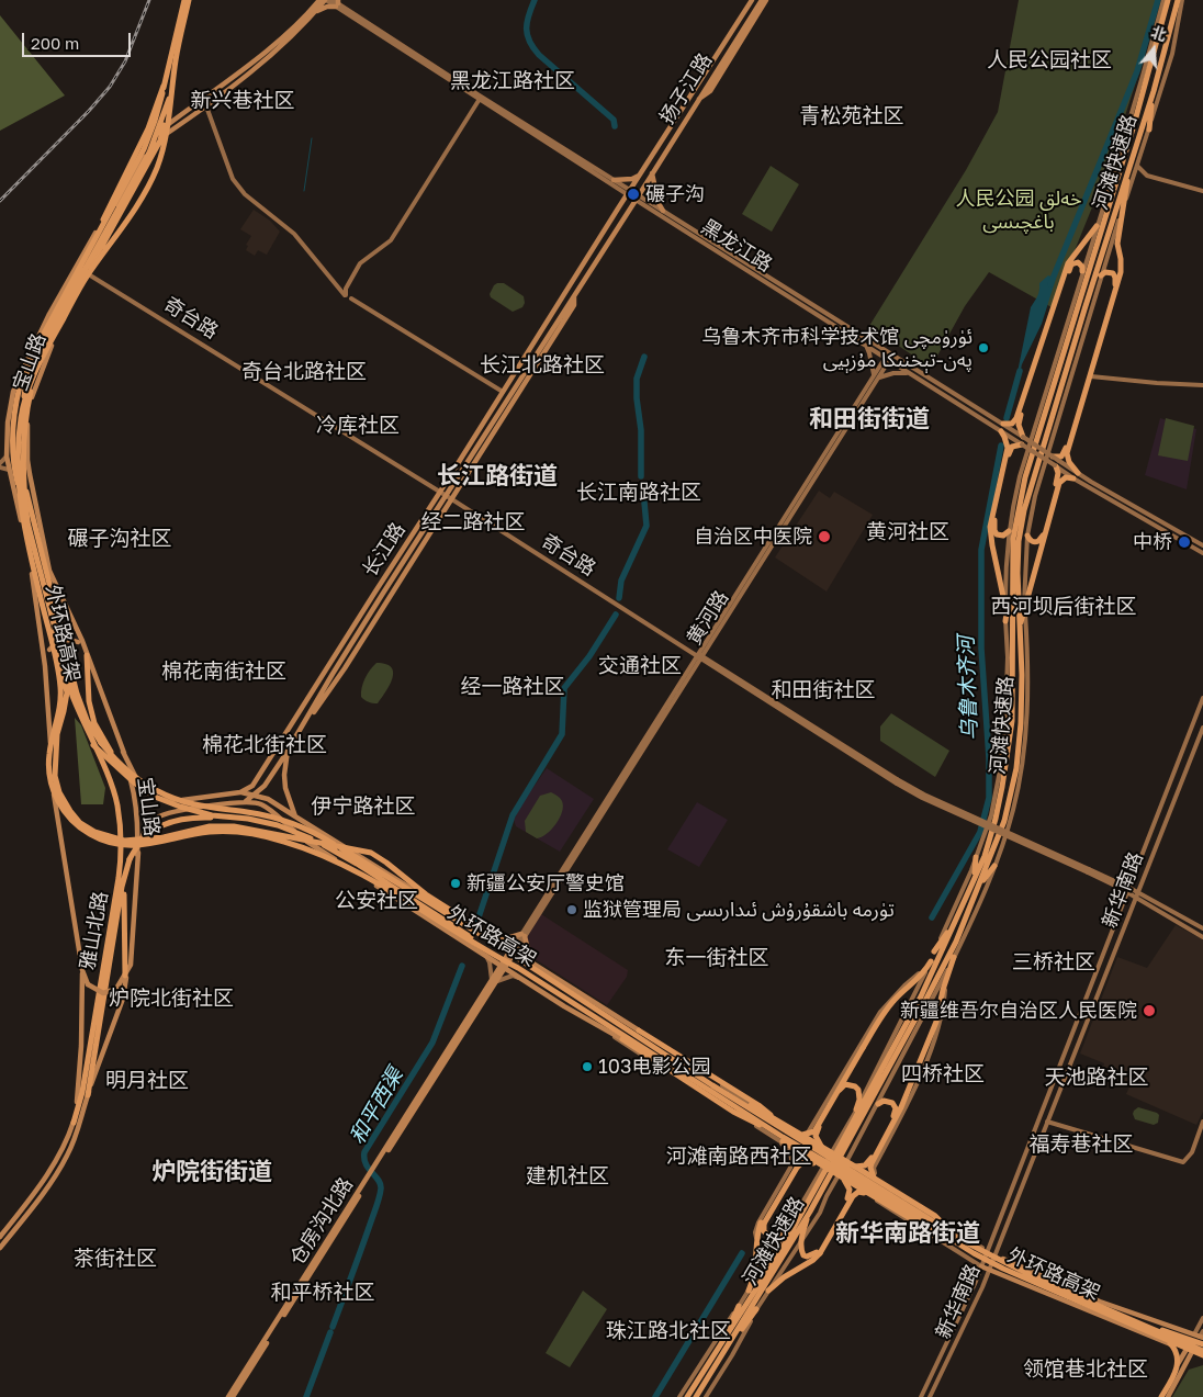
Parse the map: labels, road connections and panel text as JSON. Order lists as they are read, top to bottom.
{
  "streets": {
    "highway": ["河滩快速路", "外环路高架", "雅山北路"],
    "main road": [
      "扬子江路",
      "宝山路",
      "长江路",
      "仓房沟北路"
    ],
    "street": [
      "黑龙江路",
      "奇台路",
      "黄河路",
      "新华南路"
    ]
  },
  "crossings": [
    ["扬子江路", "黑龙江路"],
    ["扬子江路", "长江路"],
    ["黑龙江路", "宝山路"],
    ["黑龙江路", "长江路"],
    ["黑龙江路", "黄河路"],
    ["奇台路", "宝山路"],
    ["奇台路", "长江路"],
    ["奇台路", "黄河路"],
    ["奇台路", "新华南路"],
    ["宝山路", "外环路高架"],
    ["宝山路", "雅山北路"],
    ["黄河路", "外环路高架"],
    ["黄河路", "仓房沟北路"],
    ["外环路高架", "仓房沟北路"]
  ],
  "districts": [
    "人民公园社区",
    "黑龙江路社区",
    "新兴巷社区",
    "青松苑社区",
    "长江北路社区",
    "奇台北路社区",
    "和田街街道",
    "冷库社区",
    "长江路街道",
    "长江南路社区",
    "经二路社区",
    "黄河社区",
    "碾子沟社区",
    "西河坝后街社区",
    "交通社区",
    "棉花南街社区",
    "经一路社区",
    "和田街社区",
    "棉花北街社区",
    "伊宁路社区",
    "公安社区",
    "东一街社区",
    "三桥社区",
    "炉院北街社区",
    "四桥社区",
    "天池路社区",
    "明月社区",
    "福寿巷社区",
    "河滩南路西社区",
    "炉院街街道",
    "建机社区",
    "新华南路街道",
    "茶街社区",
    "和平桥社区",
    "珠江路北社区",
    "领馆巷北社区"
  ],
  "water": ["乌鲁木齐河", "和平西渠"],
  "parks": ["人民公园 خەلق باغچىسى"],
  "places": [
    "碾子沟",
    "乌鲁木齐市科学技术馆 ئۈرۈمچى پەن-تېخنىكا مۇزېيى",
    "自治区中医院",
    "中桥",
    "新疆公安厅警史馆",
    "监狱管理局 تۈرمە باشقۇرۇش ئىدارىسى",
    "新疆维吾尔自治区人民医院",
    "103电影公园"
  ],
  "scale_bar": "200 m",
  "north": "top"
}
